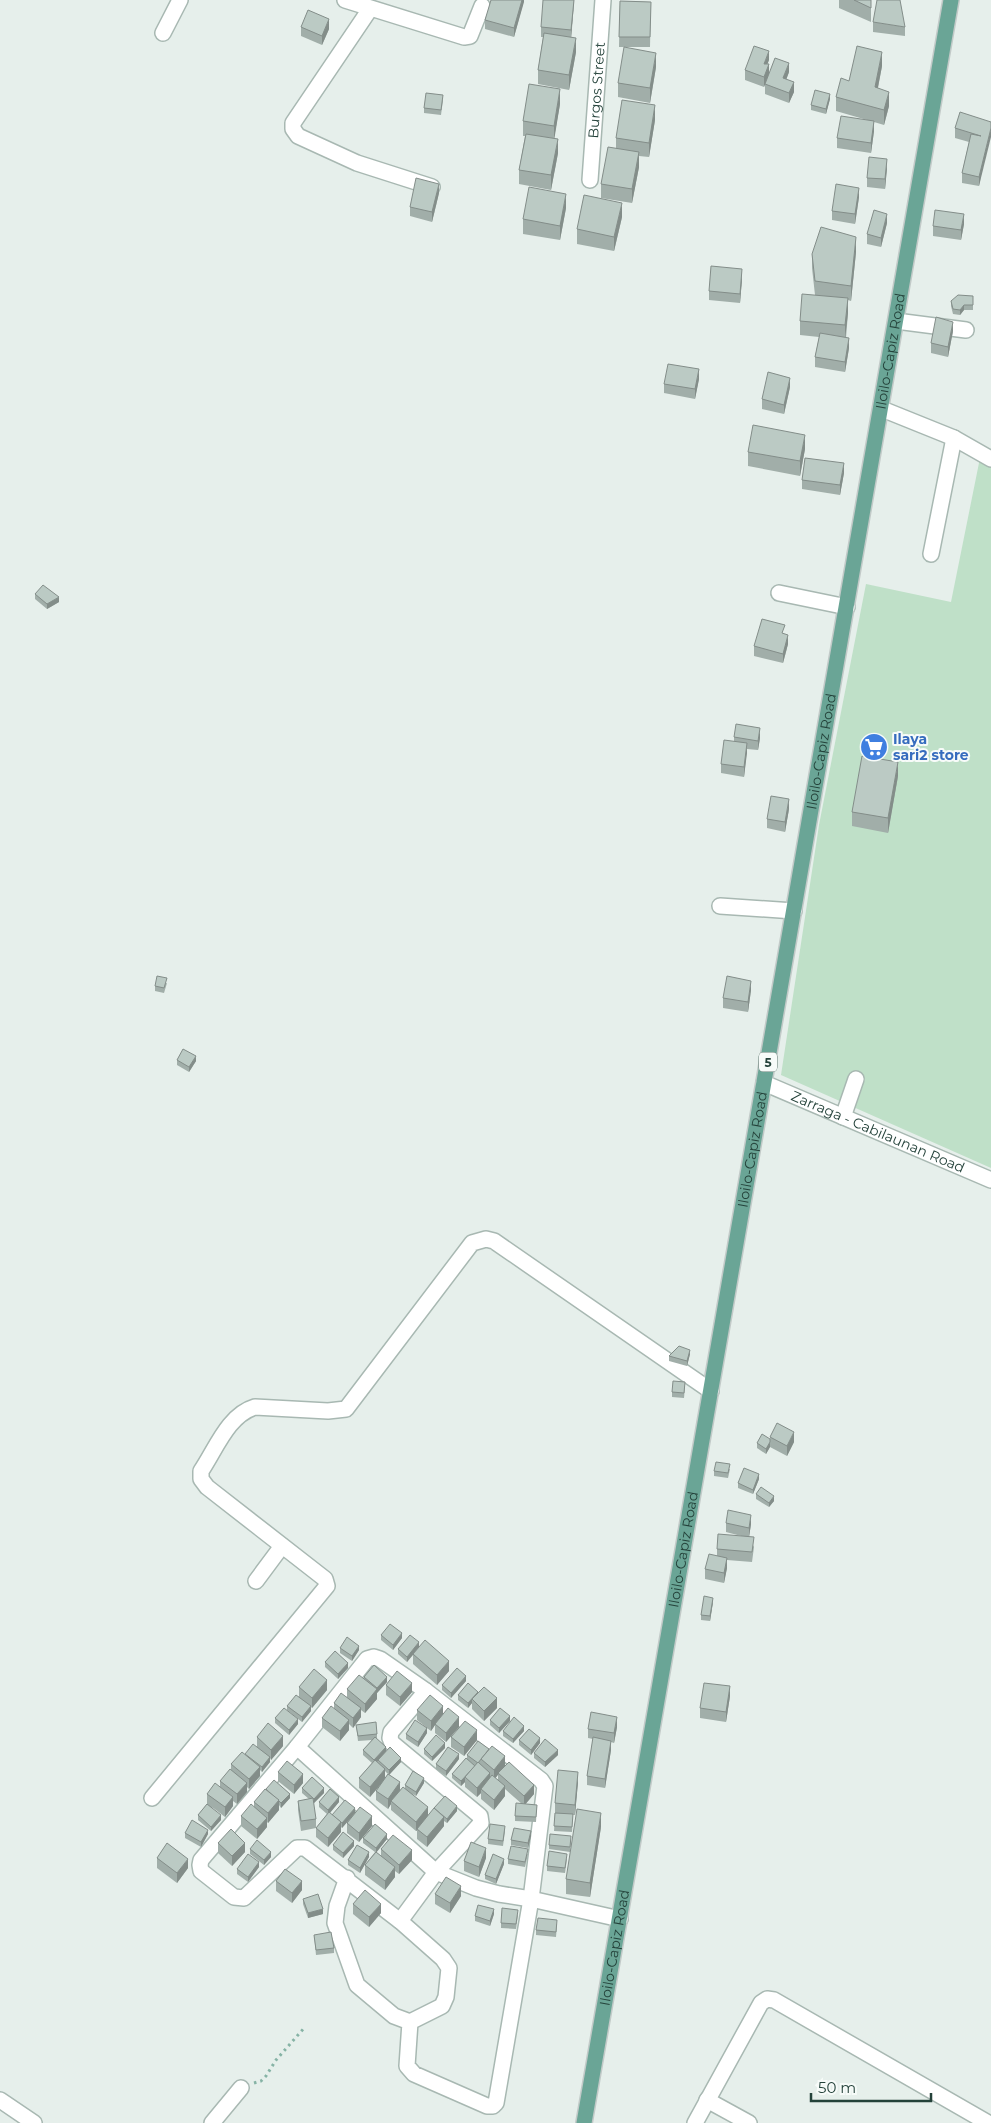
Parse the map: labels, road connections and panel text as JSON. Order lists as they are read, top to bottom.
{
  "streets": {
    "main road": ["Iloilo-Capiz Road", "5"],
    "street": ["Burgos Street", "Zarraga - Cabilaunan Road"]
  },
  "crossings": [
    ["Iloilo-Capiz Road", "Zarraga - Cabilaunan Road"]
  ],
  "places": {
    "supermarket": ["Ilaya sari2 store"]
  },
  "scale_bar": "50 m"
}
